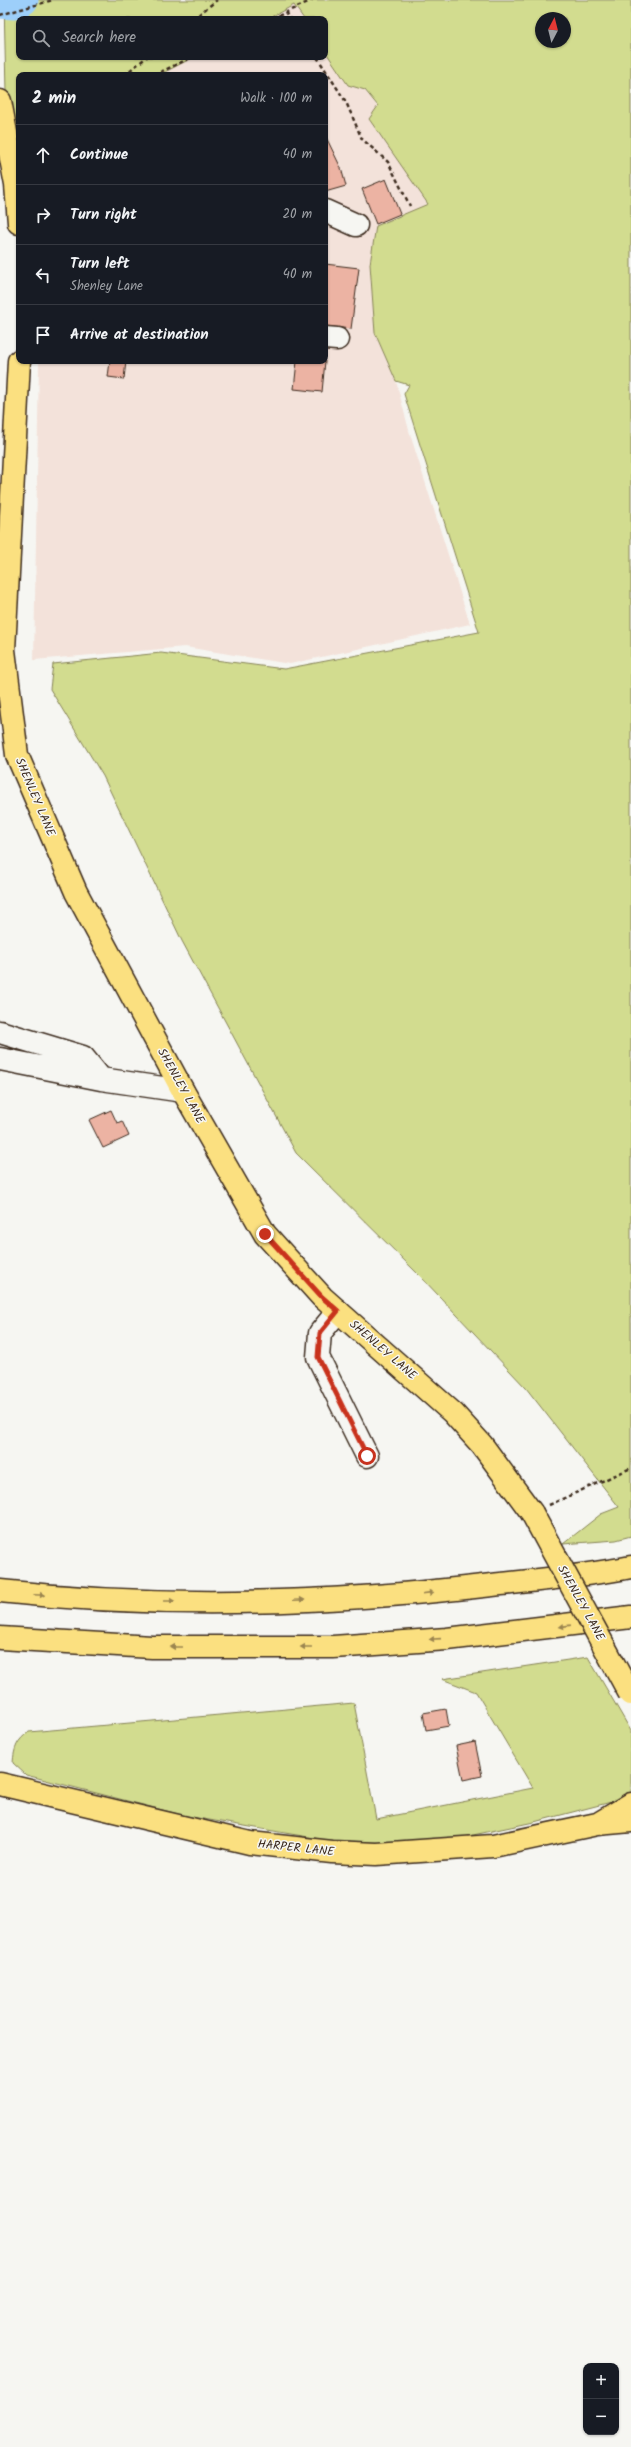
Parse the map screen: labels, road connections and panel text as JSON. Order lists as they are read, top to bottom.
{
  "streets": {
    "main road": ["SHENLEY LANE", "HARPER LANE"]
  },
  "north": "top",
  "page": {
    "search": "Search here",
    "heading": ["2 min", "Walk · 100 m"],
    "list": [
      ["Continue", "40 m"],
      ["Turn right", "20 m"],
      ["Turn left", "Shenley Lane", "40 m"],
      "Arrive at destination"
    ],
    "map_buttons": ["+", "−"]
  }
}
